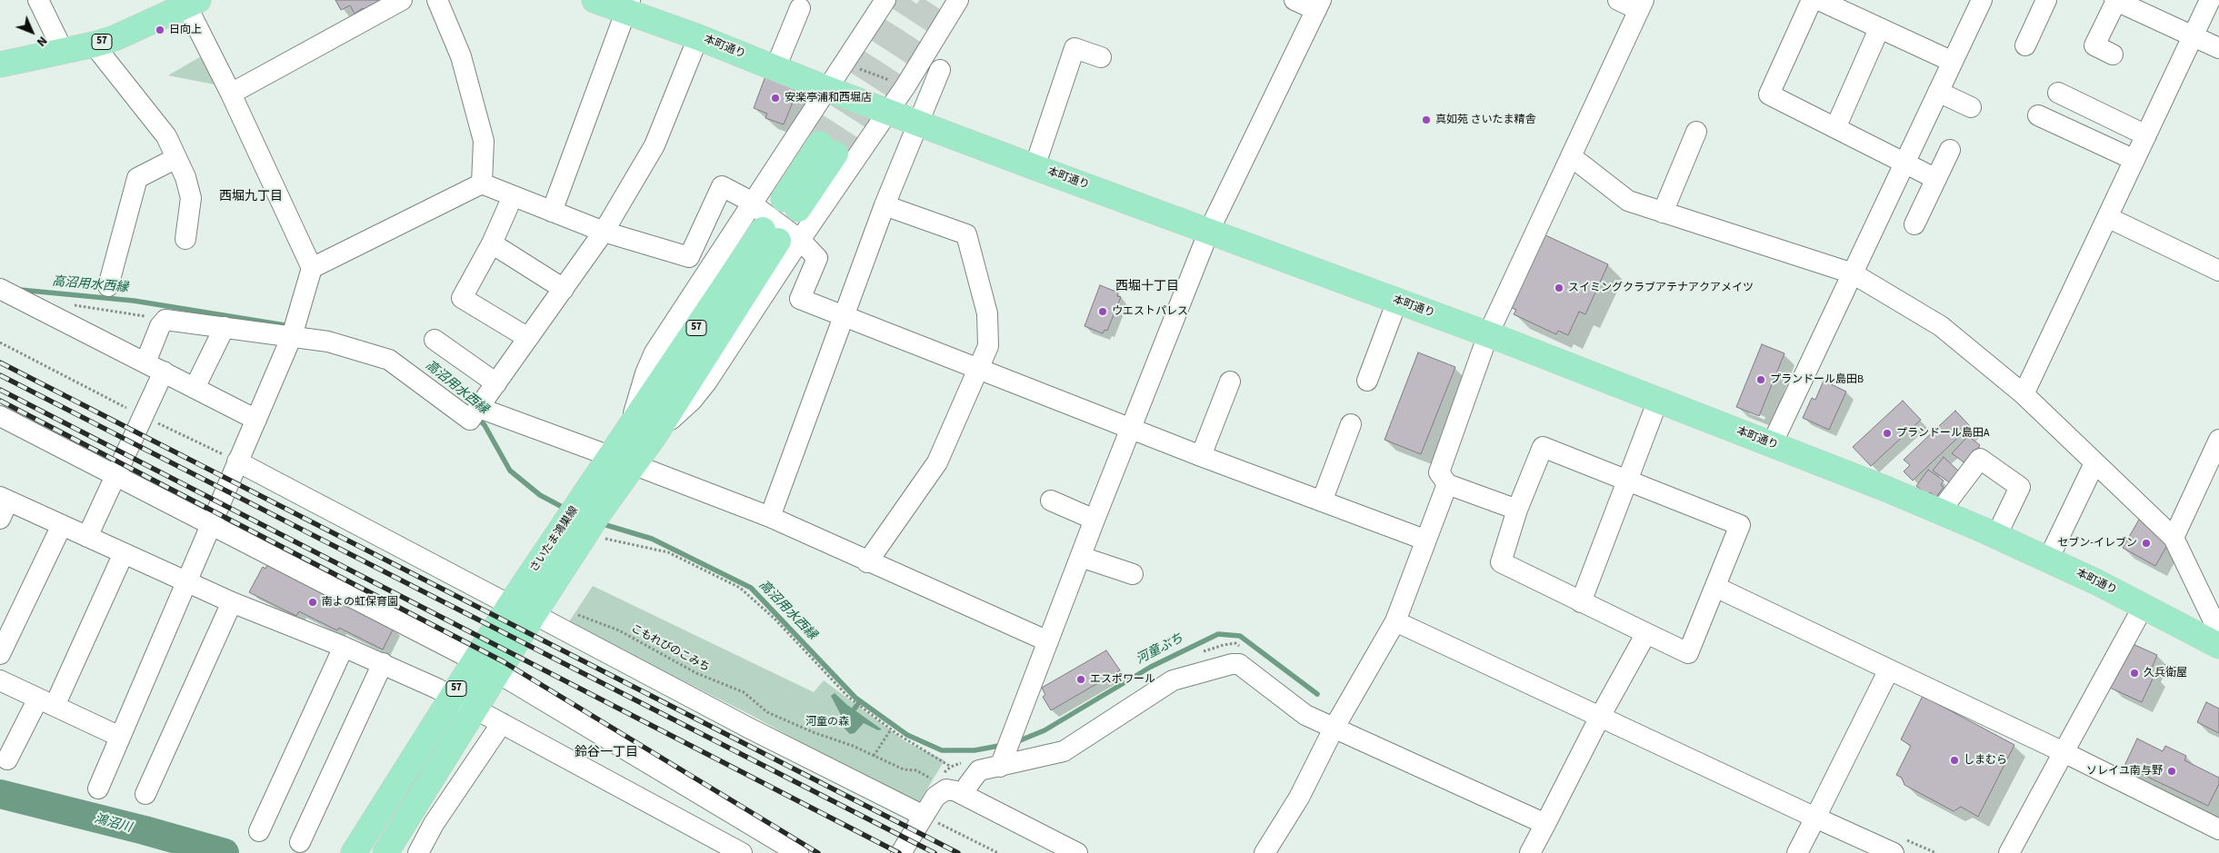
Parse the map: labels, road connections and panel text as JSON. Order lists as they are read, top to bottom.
{
  "streets": {
    "main road": ["57", "本町通り", "さいたま鴻巣線"],
    "path": ["こもれびのこみち"]
  },
  "districts": ["西堀九丁目", "西堀十丁目", "鈴谷一丁目"],
  "water": ["高沼用水西縁", "河童ぶち", "鴻沼川"],
  "parks": ["河童の森"],
  "places": [
    "日向上",
    "安楽亭浦和西堀店",
    "真如苑 さいたま精舎",
    "スイミングクラブアテナアクアメイツ",
    "ウエストパレス",
    "プランドール島田B",
    "プランドール島田A",
    "セブン-イレブン",
    "南よの虹保育園",
    "久兵衛屋",
    "エスポワール",
    "しまむら",
    "ソレイユ南与野"
  ],
  "north": "bottom right"
}
